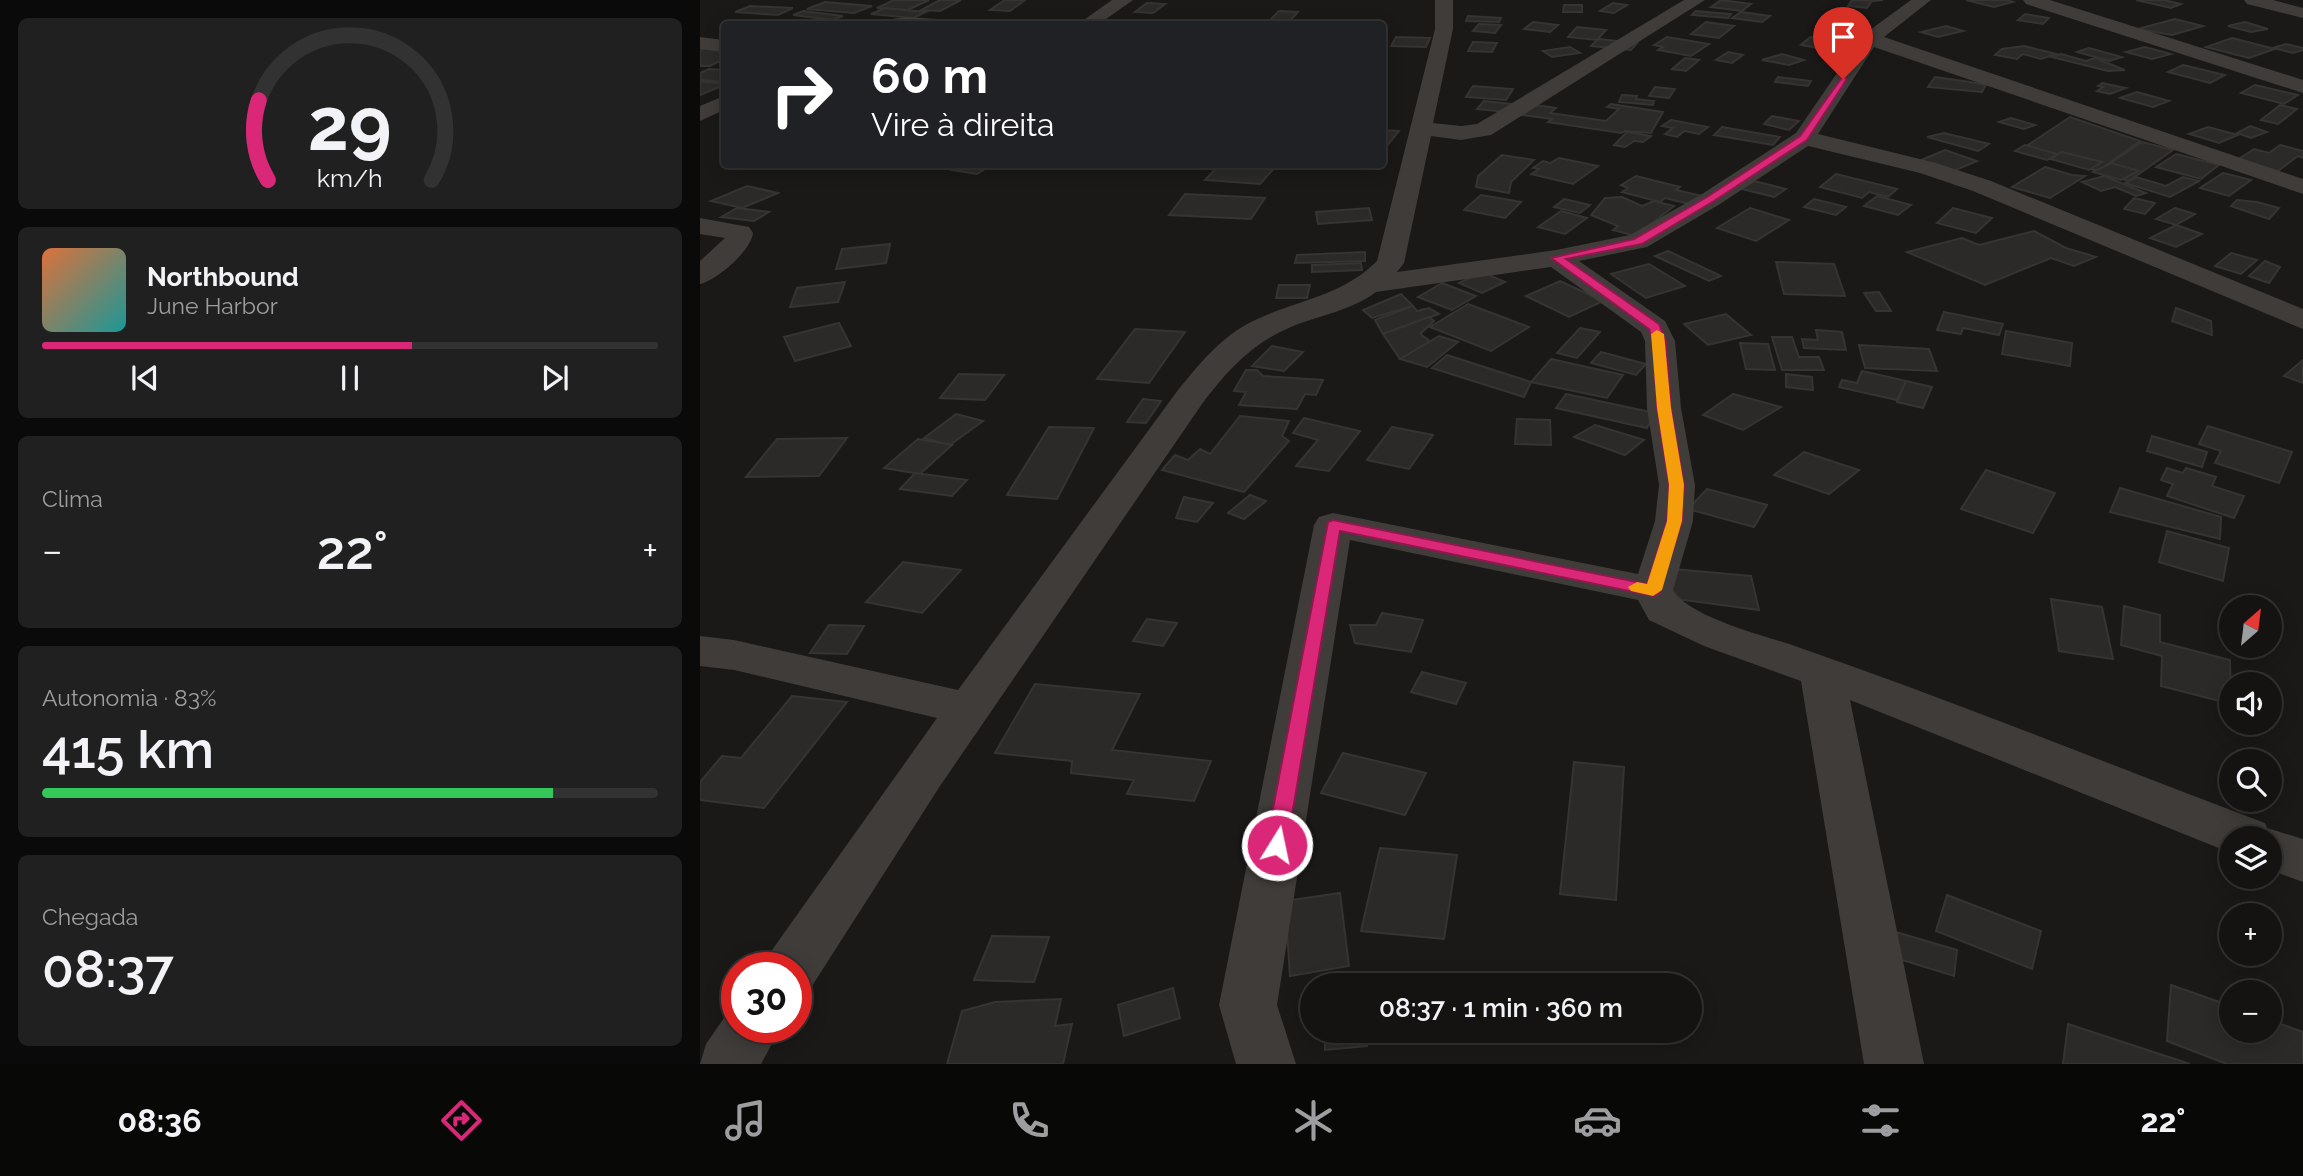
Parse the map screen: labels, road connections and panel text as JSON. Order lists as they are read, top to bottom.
{
  "north": "top right",
  "page": {
    "turn": ["60 m", "Vire à direita"],
    "song": ["Northbound", "June Harbor"],
    "tile": [
      "Clima",
      ["Autonomia · 83%", "415 km"],
      ["Chegada", "08:37"]
    ],
    "heat": ["−", "22°", "+"],
    "map_buttons": ["+", "−"],
    "limit": "30",
    "trip": "08:37 · 1 min · 360 m",
    "tabs": ["08:36", "22°"],
    "gauge": ["29", "km/h"]
  }
}
